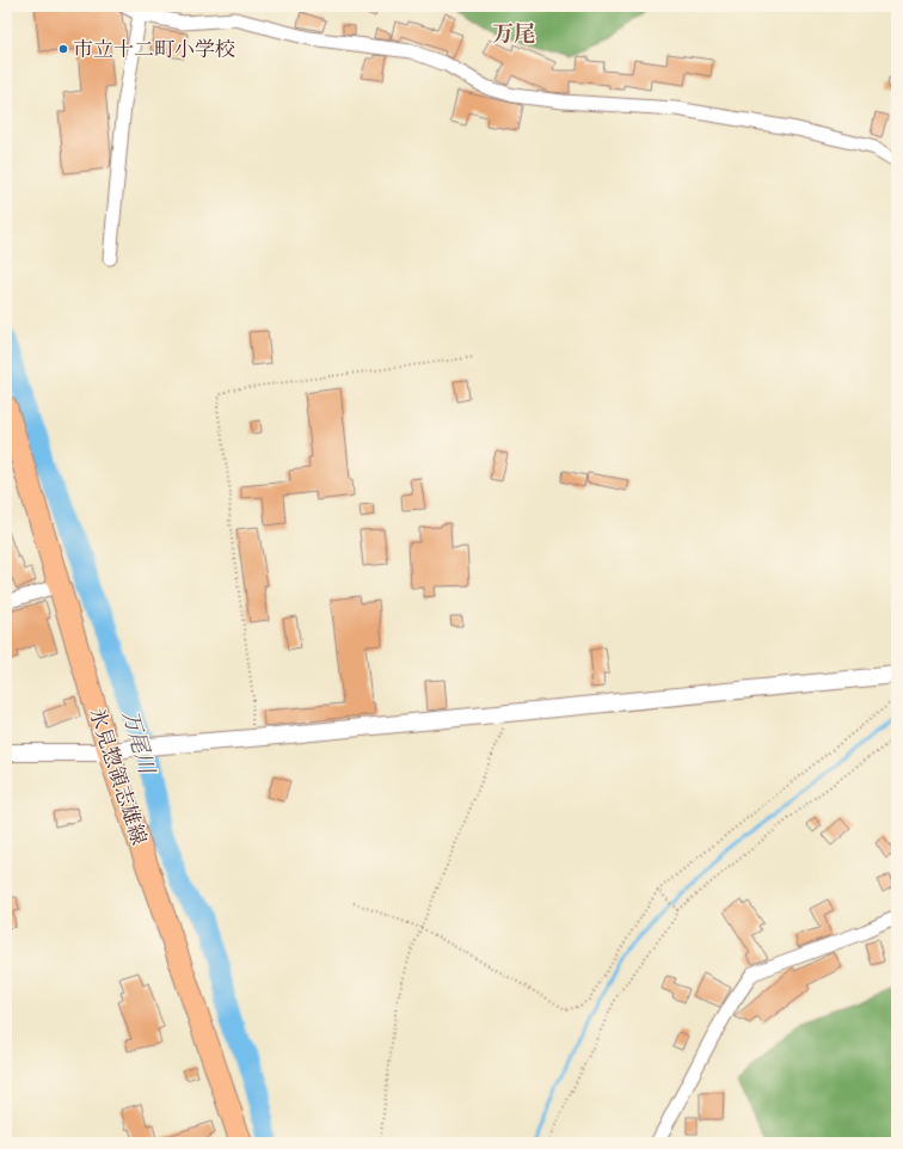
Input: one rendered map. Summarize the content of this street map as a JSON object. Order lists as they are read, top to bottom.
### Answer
{
  "streets": {
    "main road": ["氷見惣領志雄線"]
  },
  "districts": ["万尾"],
  "water": ["万尾川"],
  "places": ["市立十二町小学校"]
}
